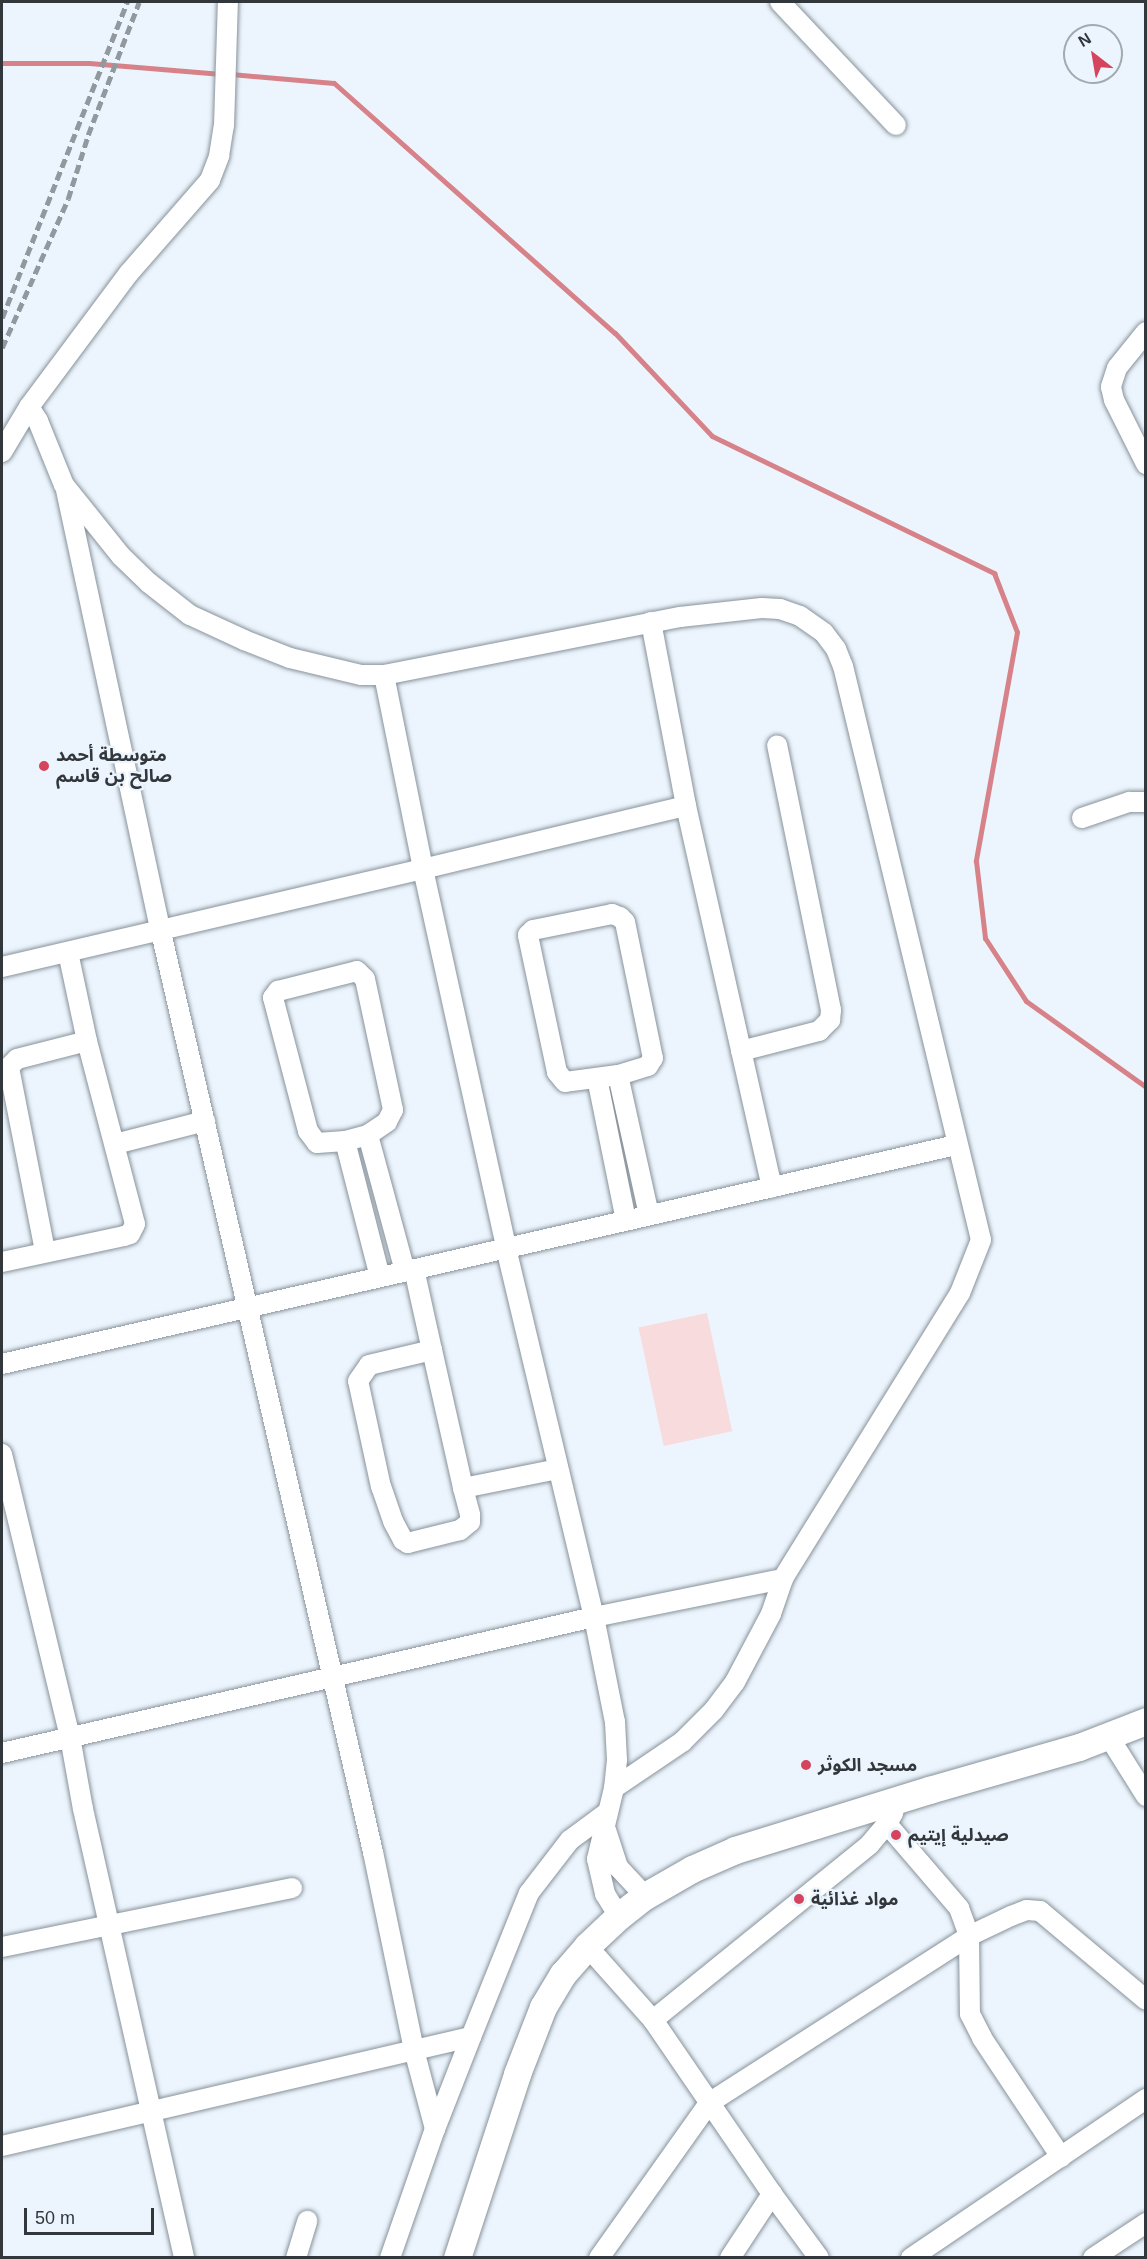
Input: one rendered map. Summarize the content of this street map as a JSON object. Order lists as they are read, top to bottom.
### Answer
{
  "places": [
    "متوسطة أحمد صالح بن قاسم",
    "مسجد الكوثر",
    "صيدلية إيتيم",
    "مواد غذائية"
  ],
  "scale_bar": "50 m",
  "north": "top left"
}
